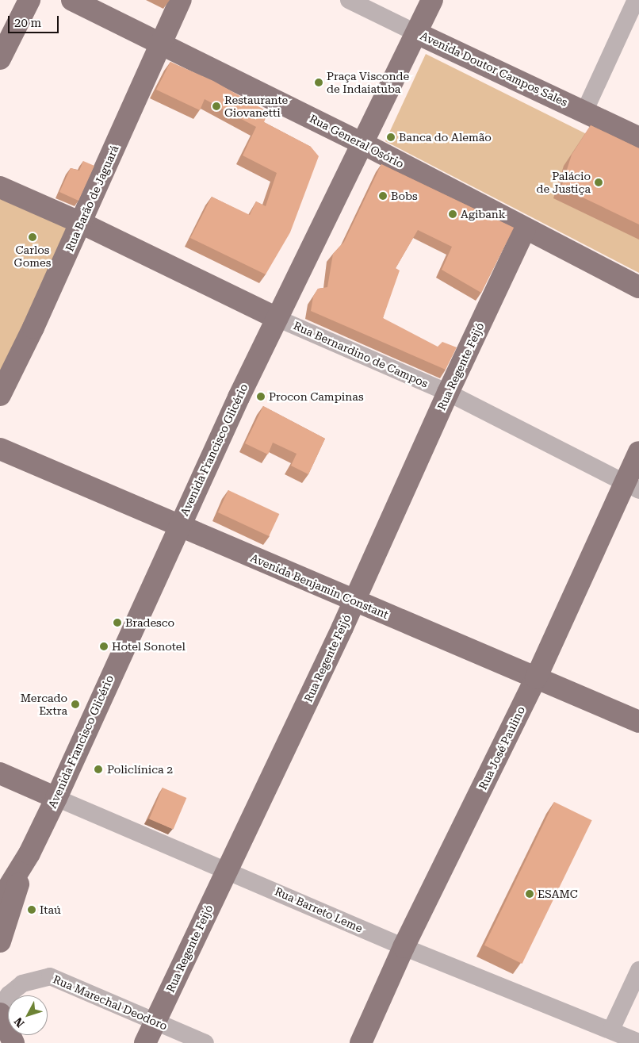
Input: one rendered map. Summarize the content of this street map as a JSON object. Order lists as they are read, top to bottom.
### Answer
{
  "streets": {
    "main road": [
      "Avenida Doutor Campos Sales",
      "Rua General Osório",
      "Rua Barão de Jaguará",
      "Rua Bernardino de Campos",
      "Rua Regente Feijó",
      "Avenida Francisco Glicério",
      "Avenida Benjamin Constant",
      "Rua José Paulino",
      "Rua Barreto Leme"
    ],
    "street": ["Rua Marechal Deodoro"]
  },
  "crossings": [
    ["Avenida Doutor Campos Sales", "Avenida Francisco Glicério"],
    ["Rua General Osório", "Rua Barão de Jaguará"],
    ["Rua General Osório", "Rua Regente Feijó"],
    ["Rua General Osório", "Avenida Francisco Glicério"],
    ["Rua Barão de Jaguará", "Rua Bernardino de Campos"],
    ["Rua Bernardino de Campos", "Rua Regente Feijó"],
    ["Rua Bernardino de Campos", "Avenida Francisco Glicério"],
    ["Rua Bernardino de Campos", "Rua José Paulino"],
    ["Rua Regente Feijó", "Avenida Benjamin Constant"],
    ["Rua Regente Feijó", "Rua Barreto Leme"],
    ["Rua Regente Feijó", "Rua Marechal Deodoro"],
    ["Avenida Francisco Glicério", "Avenida Benjamin Constant"],
    ["Avenida Francisco Glicério", "Rua Barreto Leme"],
    ["Avenida Benjamin Constant", "Rua José Paulino"],
    ["Rua José Paulino", "Rua Barreto Leme"]
  ],
  "places": [
    "Praça Visconde de Indaiatuba",
    "Restaurante Giovanetti",
    "Banca do Alemão",
    "Palácio de Justiça",
    "Bobs",
    "Agibank",
    "Carlos Gomes",
    "Procon Campinas",
    "Bradesco",
    "Hotel Sonotel",
    "Mercado Extra",
    "Policlínica 2",
    "ESAMC",
    "Itaú"
  ],
  "scale_bar": "20 m",
  "north": "bottom left"
}
